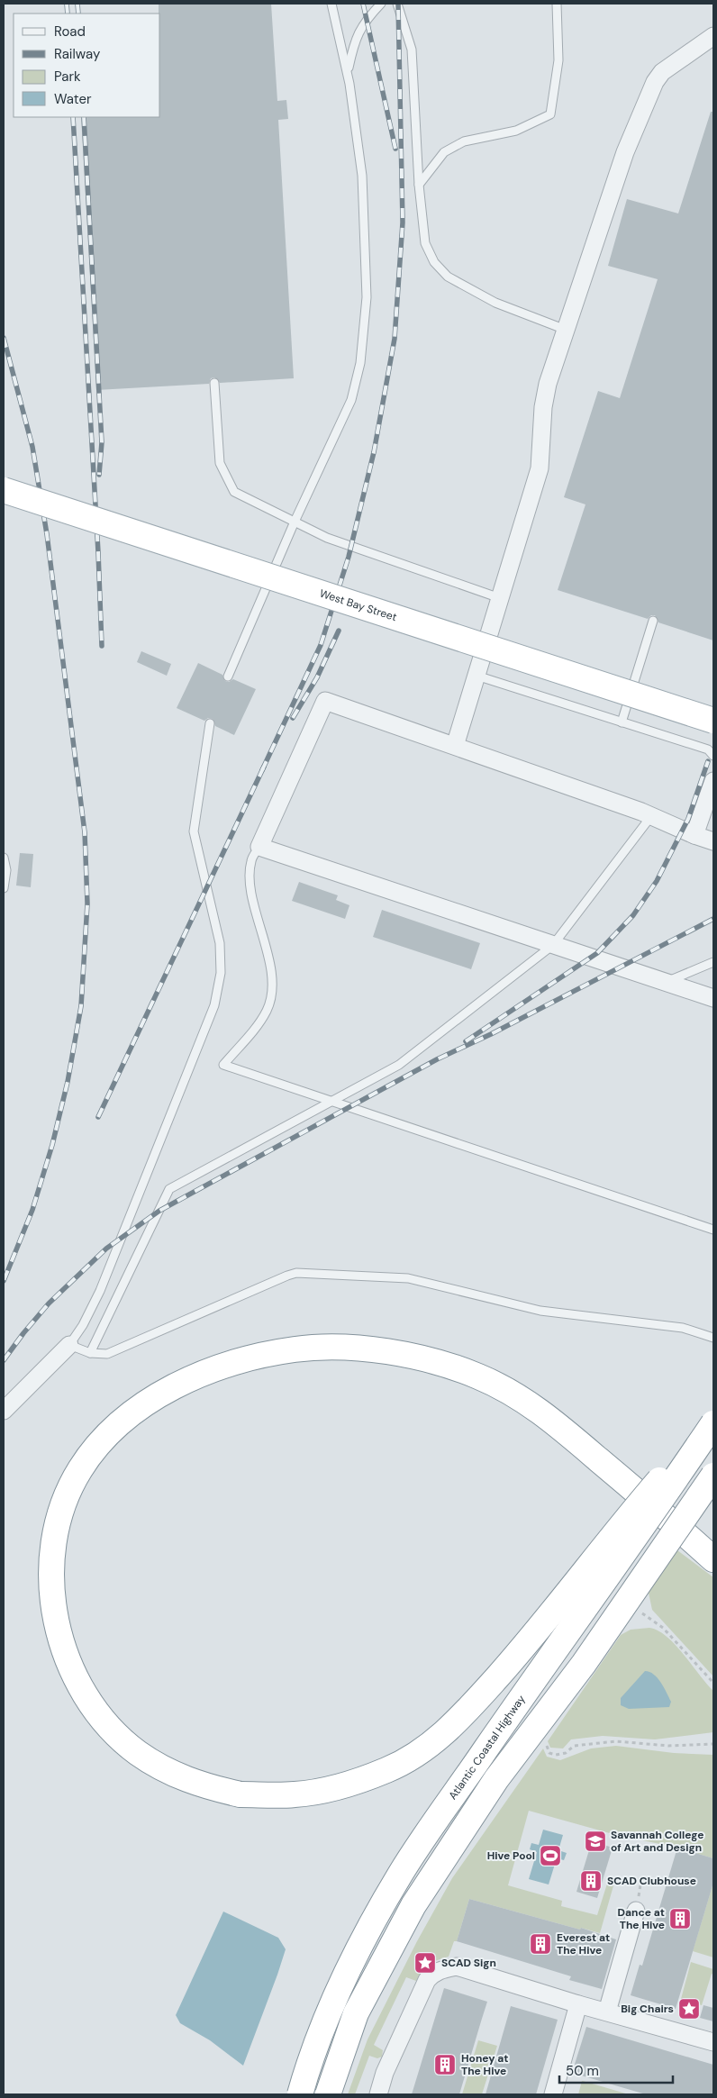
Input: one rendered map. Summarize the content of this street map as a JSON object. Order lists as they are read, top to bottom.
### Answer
{
  "streets": {
    "main road": ["West Bay Street", "Atlantic Coastal Highway"]
  },
  "places": {
    "school or university": ["Savannah College of Art and Design"],
    "sports": ["Hive Pool"],
    "building": [
      "SCAD Clubhouse",
      "Dance at The Hive",
      "Everest at The Hive",
      "Honey at The Hive"
    ],
    "place": ["SCAD Sign", "Big Chairs"]
  },
  "legend": [
    "Road",
    "Railway",
    "Park",
    "Water"
  ],
  "scale_bar": "50 m"
}
